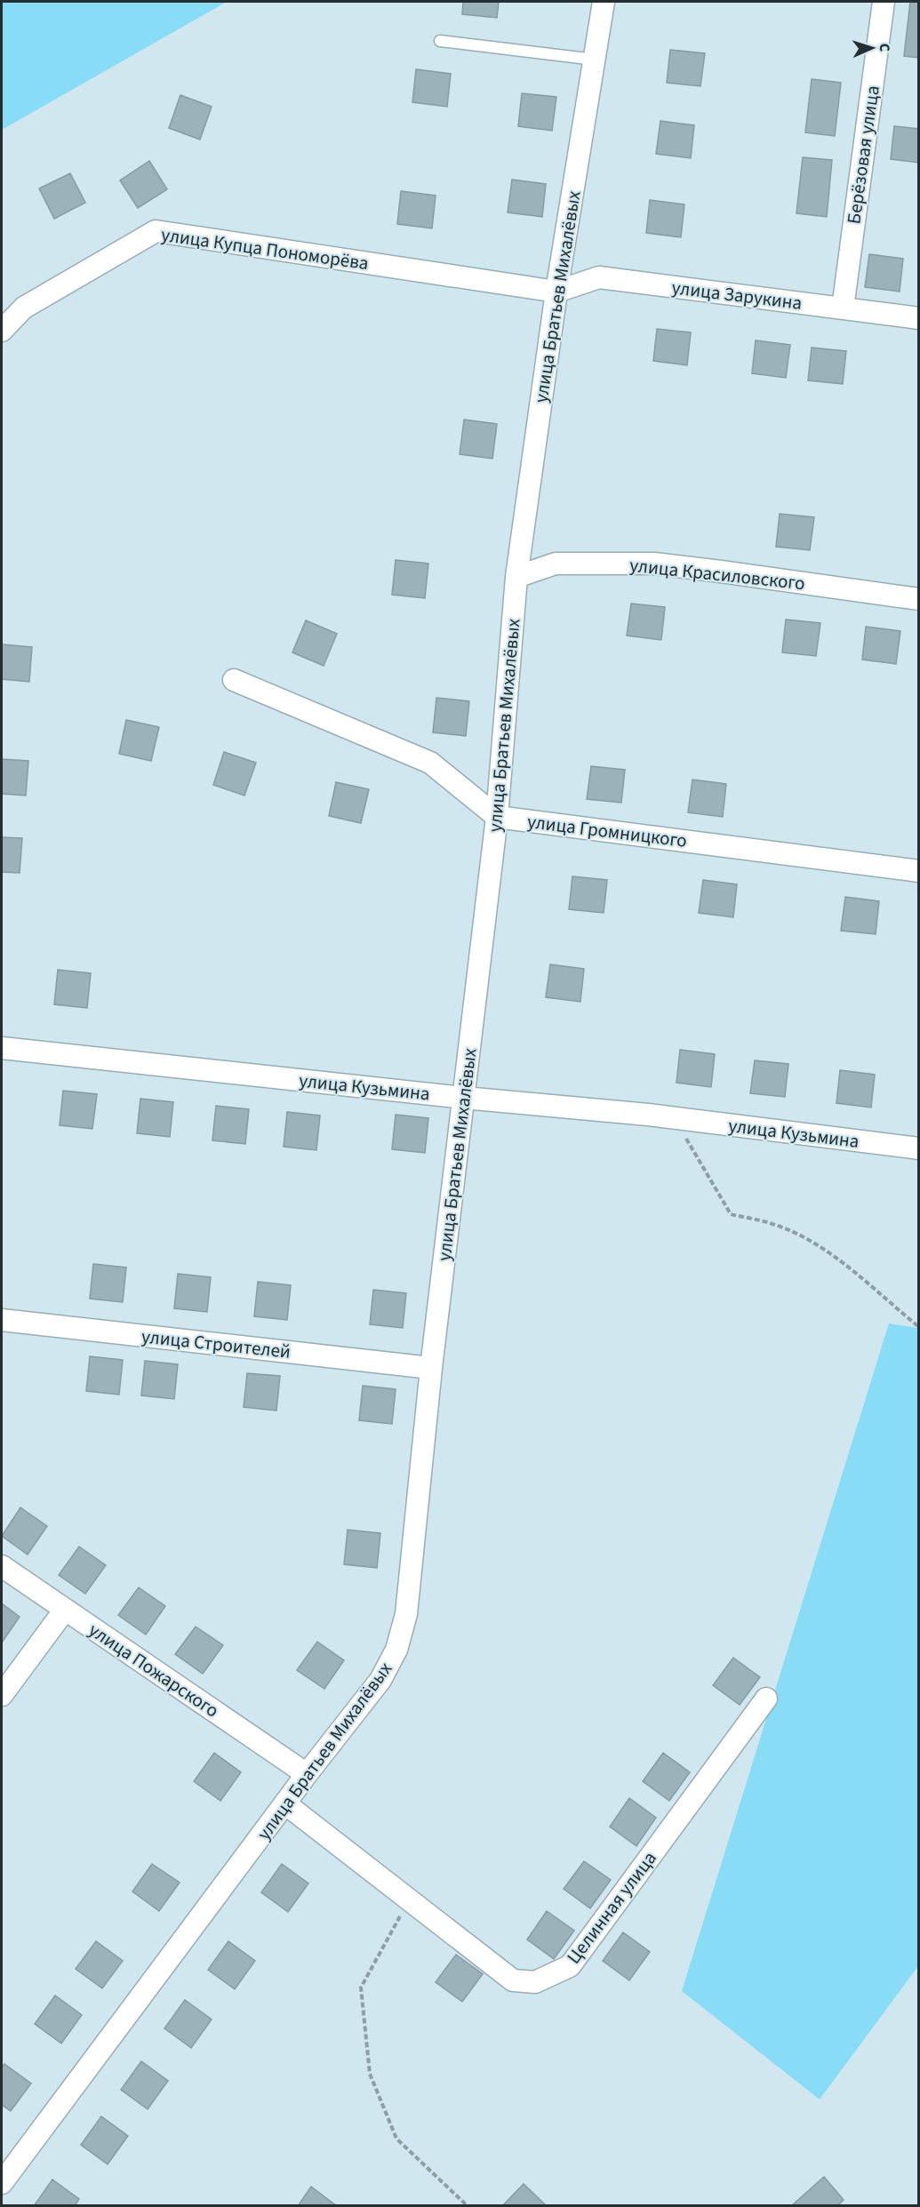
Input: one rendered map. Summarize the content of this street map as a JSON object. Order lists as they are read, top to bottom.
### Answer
{
  "streets": {
    "street": [
      "Берёзовая улица",
      "улица Купца Пономорёва",
      "улица Зарукина",
      "улица Братьев Михалёвых",
      "улица Красиловского",
      "улица Громницкого",
      "улица Кузьмина",
      "улица Строителей",
      "улица Пожарского",
      "Целинная улица"
    ]
  },
  "crossings": [
    ["Берёзовая улица", "улица Зарукина"],
    ["улица Купца Пономорёва", "улица Зарукина"],
    ["улица Купца Пономорёва", "улица Братьев Михалёвых"],
    ["улица Зарукина", "улица Братьев Михалёвых"],
    ["улица Братьев Михалёвых", "улица Красиловского"],
    ["улица Братьев Михалёвых", "улица Громницкого"],
    ["улица Братьев Михалёвых", "улица Кузьмина"],
    ["улица Братьев Михалёвых", "улица Строителей"],
    ["улица Братьев Михалёвых", "улица Пожарского"],
    ["улица Братьев Михалёвых", "Целинная улица"]
  ],
  "north": "right"
}
